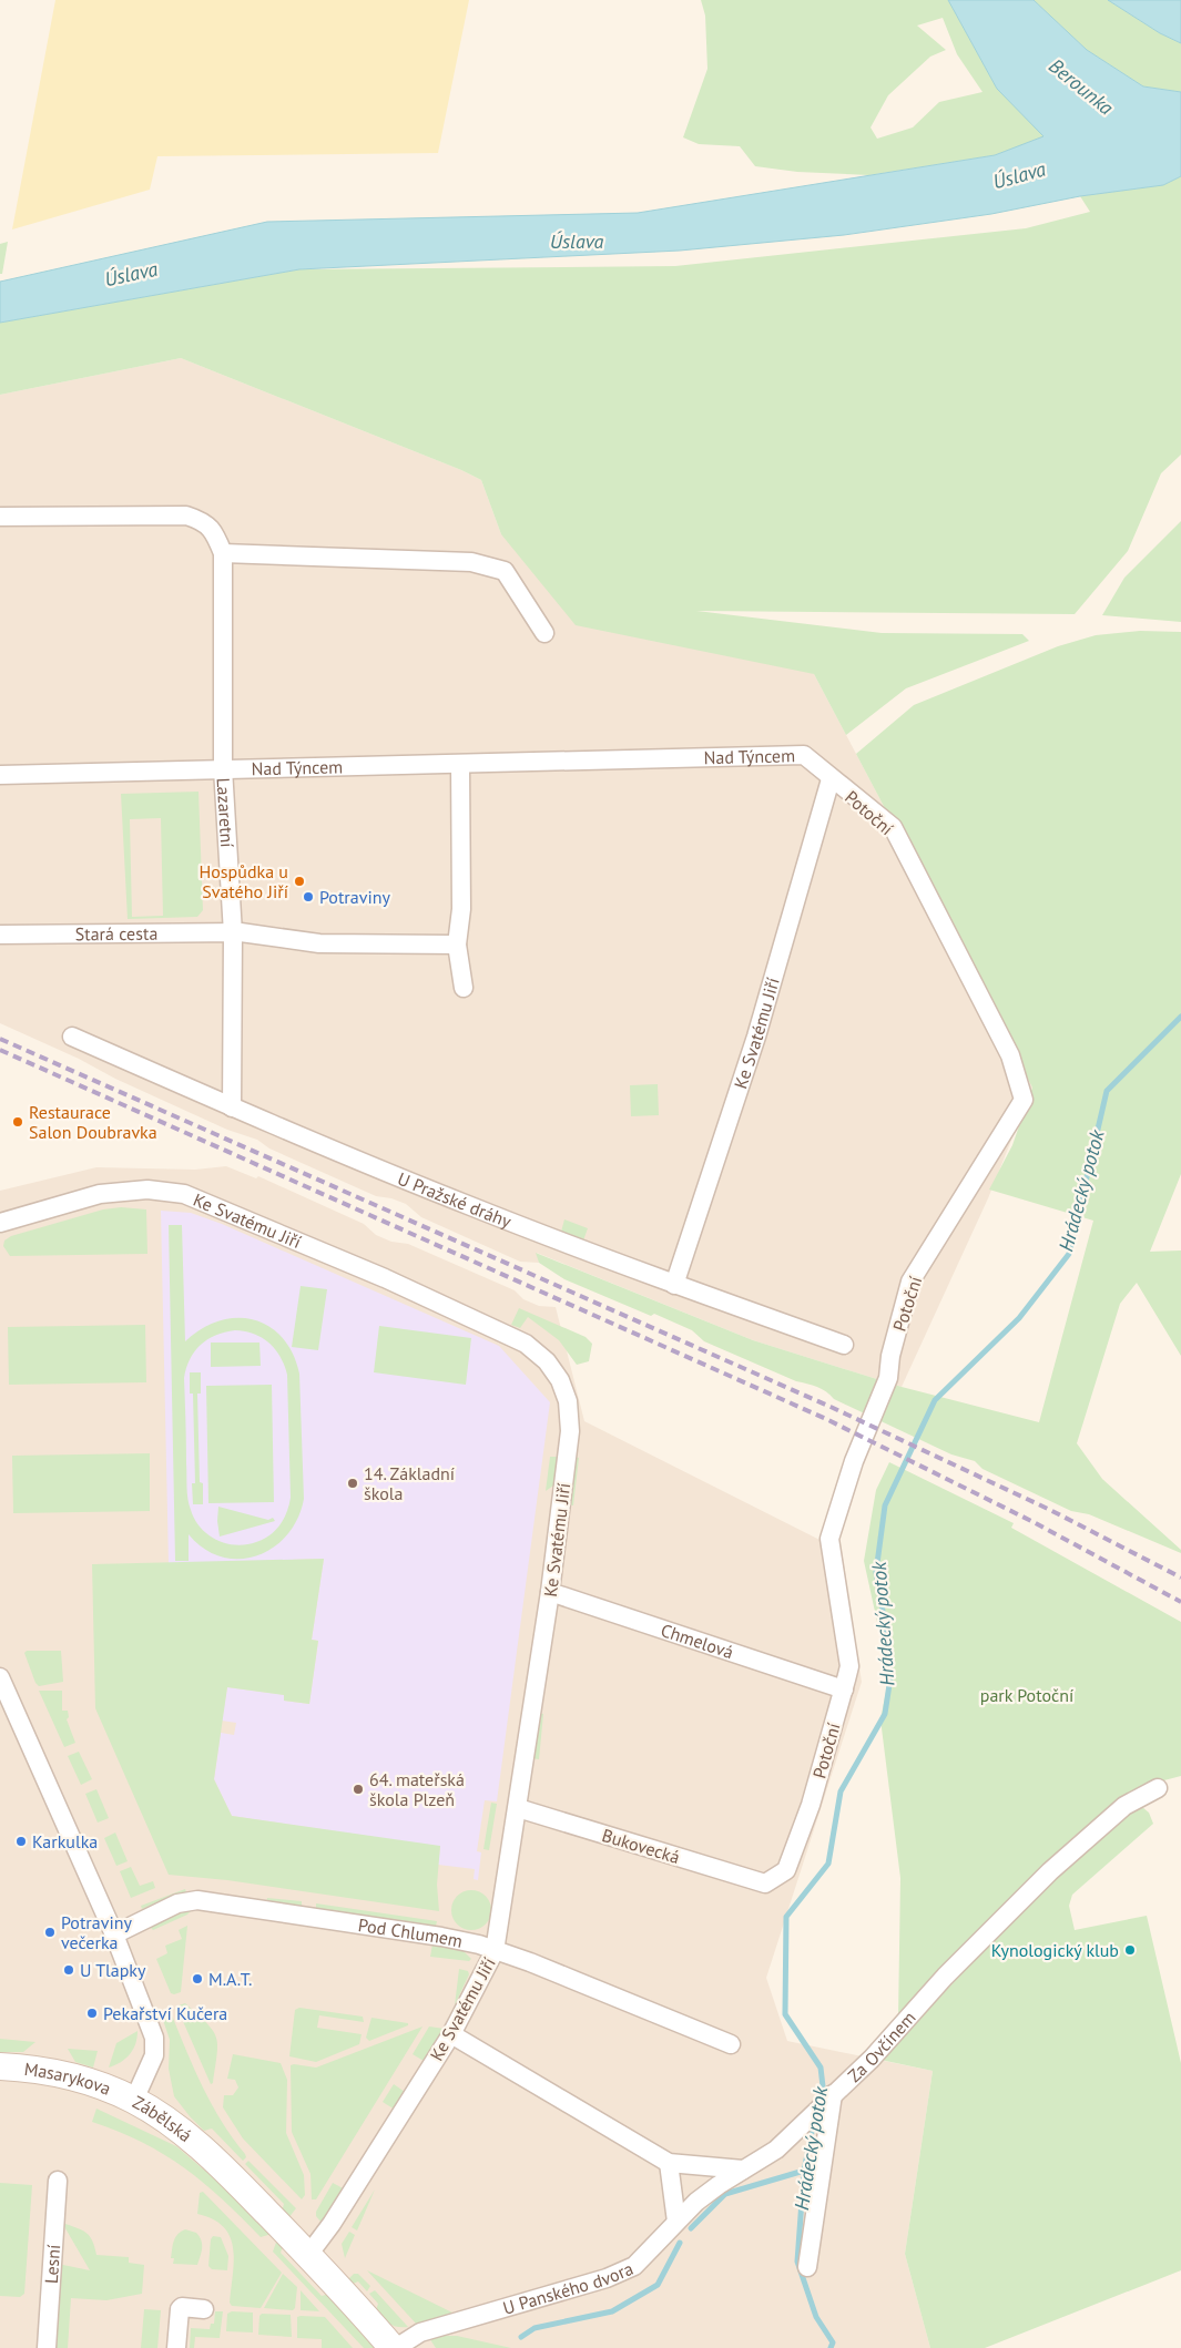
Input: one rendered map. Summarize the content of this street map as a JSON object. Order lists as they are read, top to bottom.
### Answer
{
  "streets": {
    "main road": ["Masarykova", "Zábělská"],
    "street": [
      "Nad Týncem",
      "Potoční",
      "Lazaretní",
      "Stará cesta",
      "Ke Svatému Jiří",
      "U Pražské dráhy",
      "Chmelová",
      "Bukovecká",
      "Pod Chlumem",
      "Za Ovčínem",
      "Lesní",
      "U Panského dvora"
    ]
  },
  "crossings": [
    ["Nad Týncem", "Potoční"],
    ["Nad Týncem", "Lazaretní"],
    ["Nad Týncem", "Ke Svatému Jiří"],
    ["Potoční", "Ke Svatému Jiří"],
    ["Potoční", "Chmelová"],
    ["Potoční", "Bukovecká"],
    ["Lazaretní", "Stará cesta"],
    ["Lazaretní", "U Pražské dráhy"],
    ["Ke Svatému Jiří", "U Pražské dráhy"],
    ["Ke Svatému Jiří", "Chmelová"],
    ["Ke Svatému Jiří", "Bukovecká"],
    ["Ke Svatému Jiří", "Pod Chlumem"],
    ["Ke Svatému Jiří", "Zábělská"],
    ["Pod Chlumem", "Zábělská"],
    ["Za Ovčínem", "U Panského dvora"],
    ["Masarykova", "Zábělská"],
    ["Zábělská", "U Panského dvora"]
  ],
  "water": ["Berounka", "Úslava", "Hrádecký potok"],
  "parks": ["park Potoční"],
  "places": [
    "Hospůdka u Svatého Jiří",
    "Potraviny",
    "Restaurace Salon Doubravka",
    "14. Základní škola",
    "64. mateřská škola Plzeň",
    "Karkulka",
    "Potraviny večerka",
    "Kynologický klub",
    "U Tlapky",
    "M.A.T.",
    "Pekařství Kučera"
  ]
}
